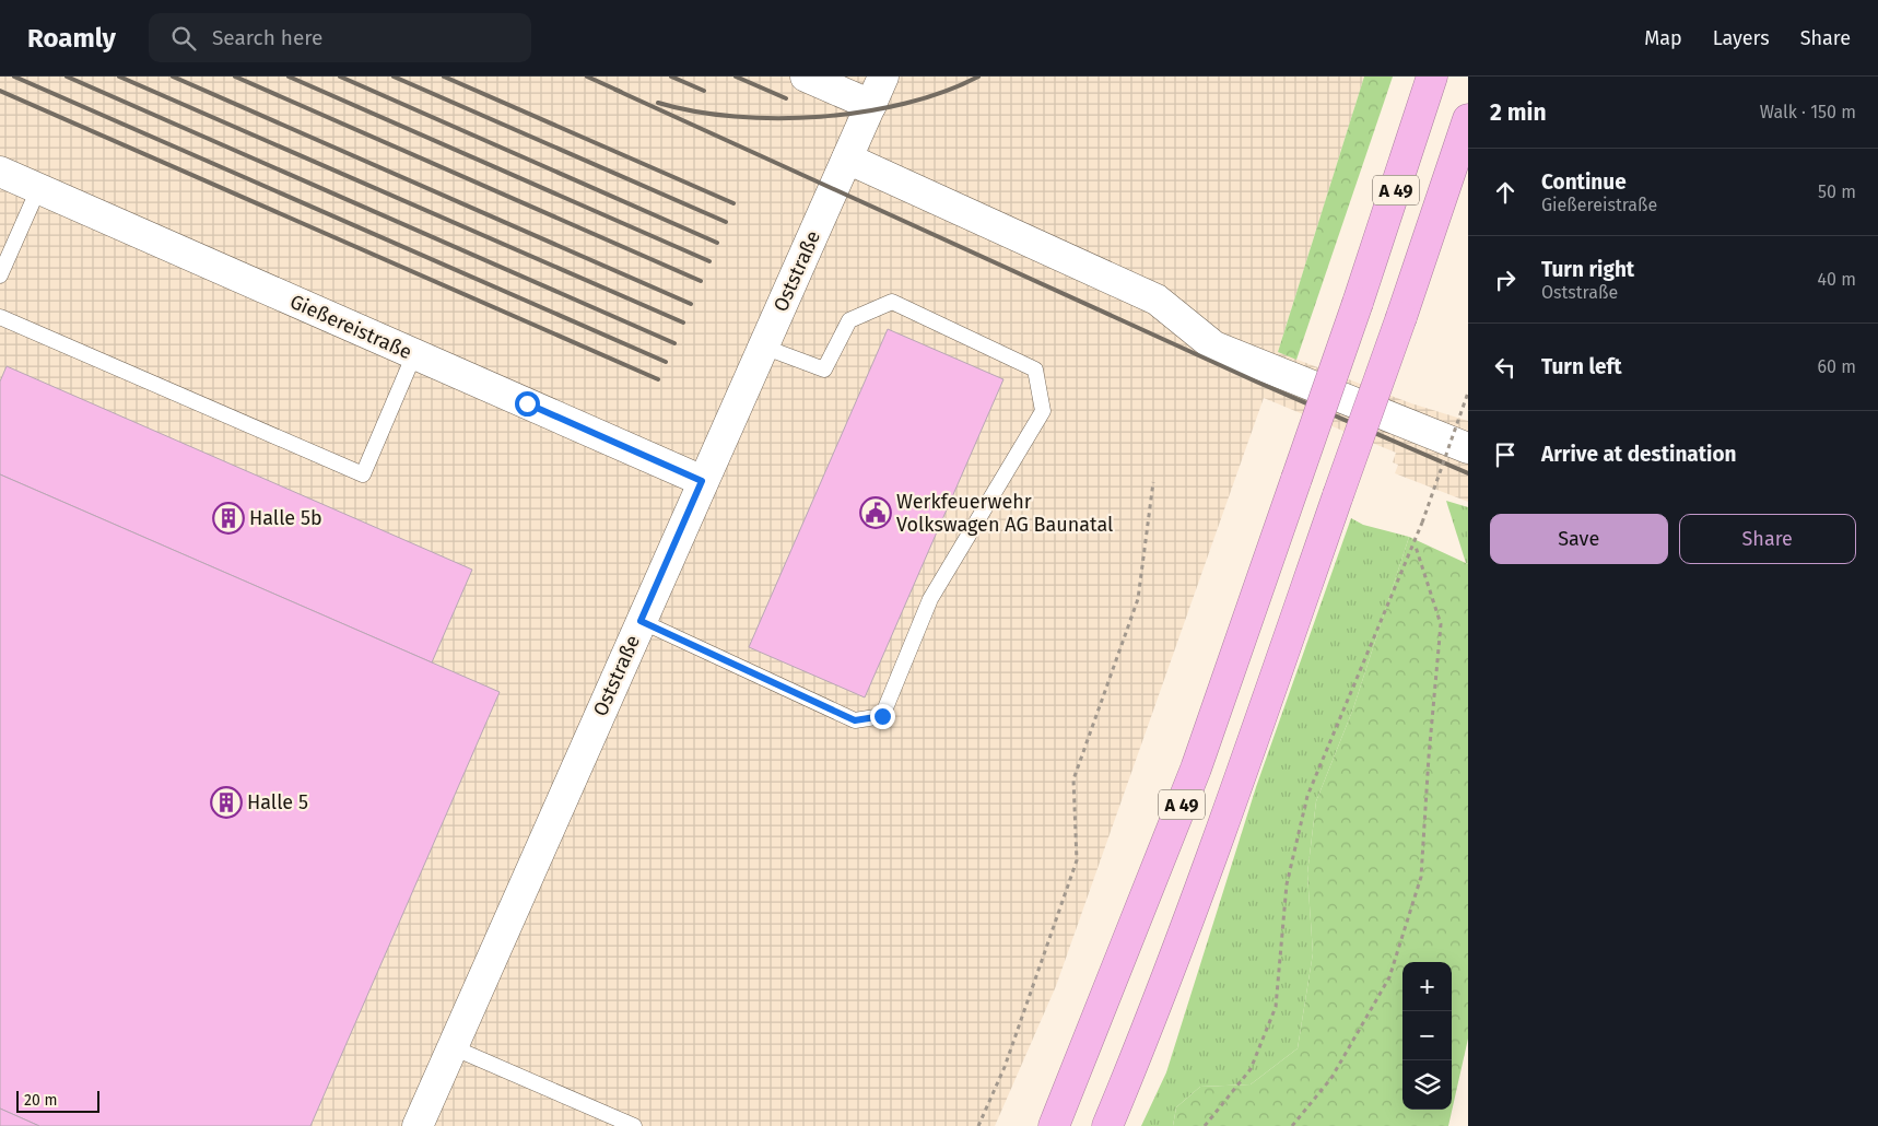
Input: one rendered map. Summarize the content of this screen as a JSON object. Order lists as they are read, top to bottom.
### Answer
{
  "streets": {
    "highway": ["A 49"],
    "street": ["Oststraße", "Gießereistraße"]
  },
  "crossings": [
    ["Oststraße", "Gießereistraße"]
  ],
  "places": {
    "public building": ["Werkfeuerwehr Volkswagen AG Baunatal"],
    "building": ["Halle 5b", "Halle 5"]
  },
  "scale_bar": "20 m",
  "page": {
    "header": "Roamly",
    "search": "Search here",
    "nav": ["Map", "Layers", "Share"],
    "heading": ["2 min", "Walk · 150 m"],
    "list": [
      ["Continue", "Gießereistraße", "50 m"],
      ["Turn right", "Oststraße", "40 m"],
      ["Turn left", "60 m"],
      "Arrive at destination"
    ],
    "buttons": ["Save", "Share"],
    "map_buttons": ["+", "−"],
    "scale": "20 m"
  }
}
